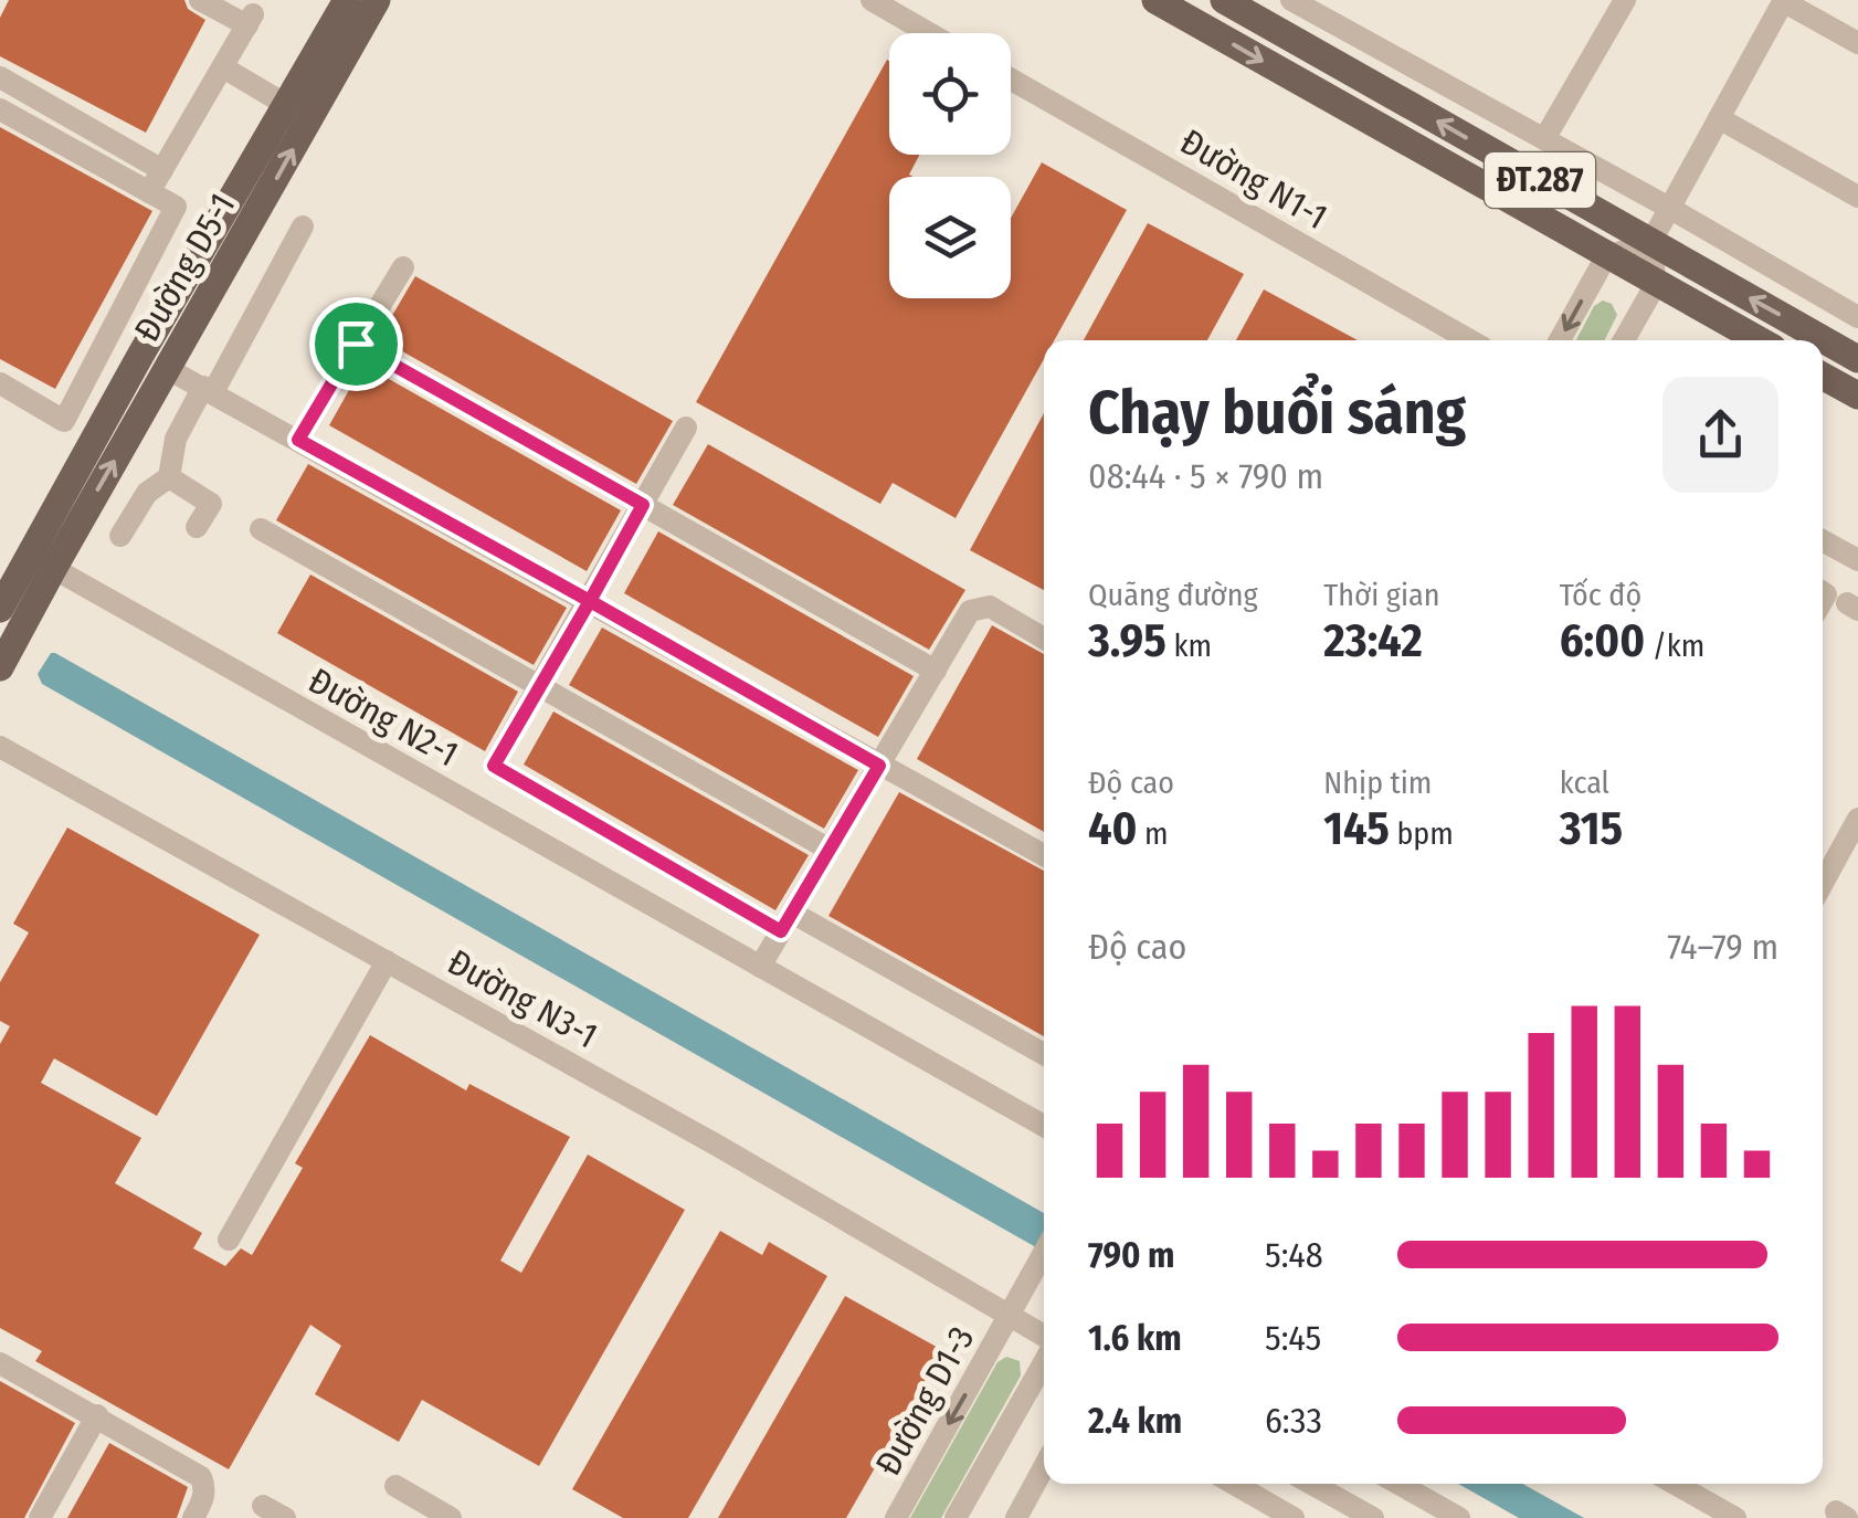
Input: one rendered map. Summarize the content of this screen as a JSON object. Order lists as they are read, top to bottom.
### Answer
{
  "streets": {
    "main road": ["ĐT.287", "Đường D5-1"],
    "street": [
      "Đường N1-1",
      "Đường N2-1",
      "Đường N3-1",
      "Đường D1-3"
    ]
  },
  "crossings": [
    ["Đường D5-1", "Đường N2-1"],
    ["Đường N3-1", "Đường D1-3"]
  ],
  "page": {
    "heading": ["Chạy buổi sáng", "08:44 · 5 × 790 m"],
    "stats": [
      ["Quãng đường", "3.95 km"],
      ["Thời gian", "23:42"],
      ["Tốc độ", "6:00 /km"],
      ["Độ cao", "40 m"],
      ["Nhịp tim", "145 bpm"],
      ["kcal", "315"]
    ],
    "chart": ["Độ cao", "74–79 m"],
    "list": [
      {
        "name": "790 m",
        "note": "5:48"
      },
      {
        "name": "1.6 km",
        "note": "5:45"
      },
      {
        "name": "2.4 km",
        "note": "6:33"
      }
    ]
  }
}
